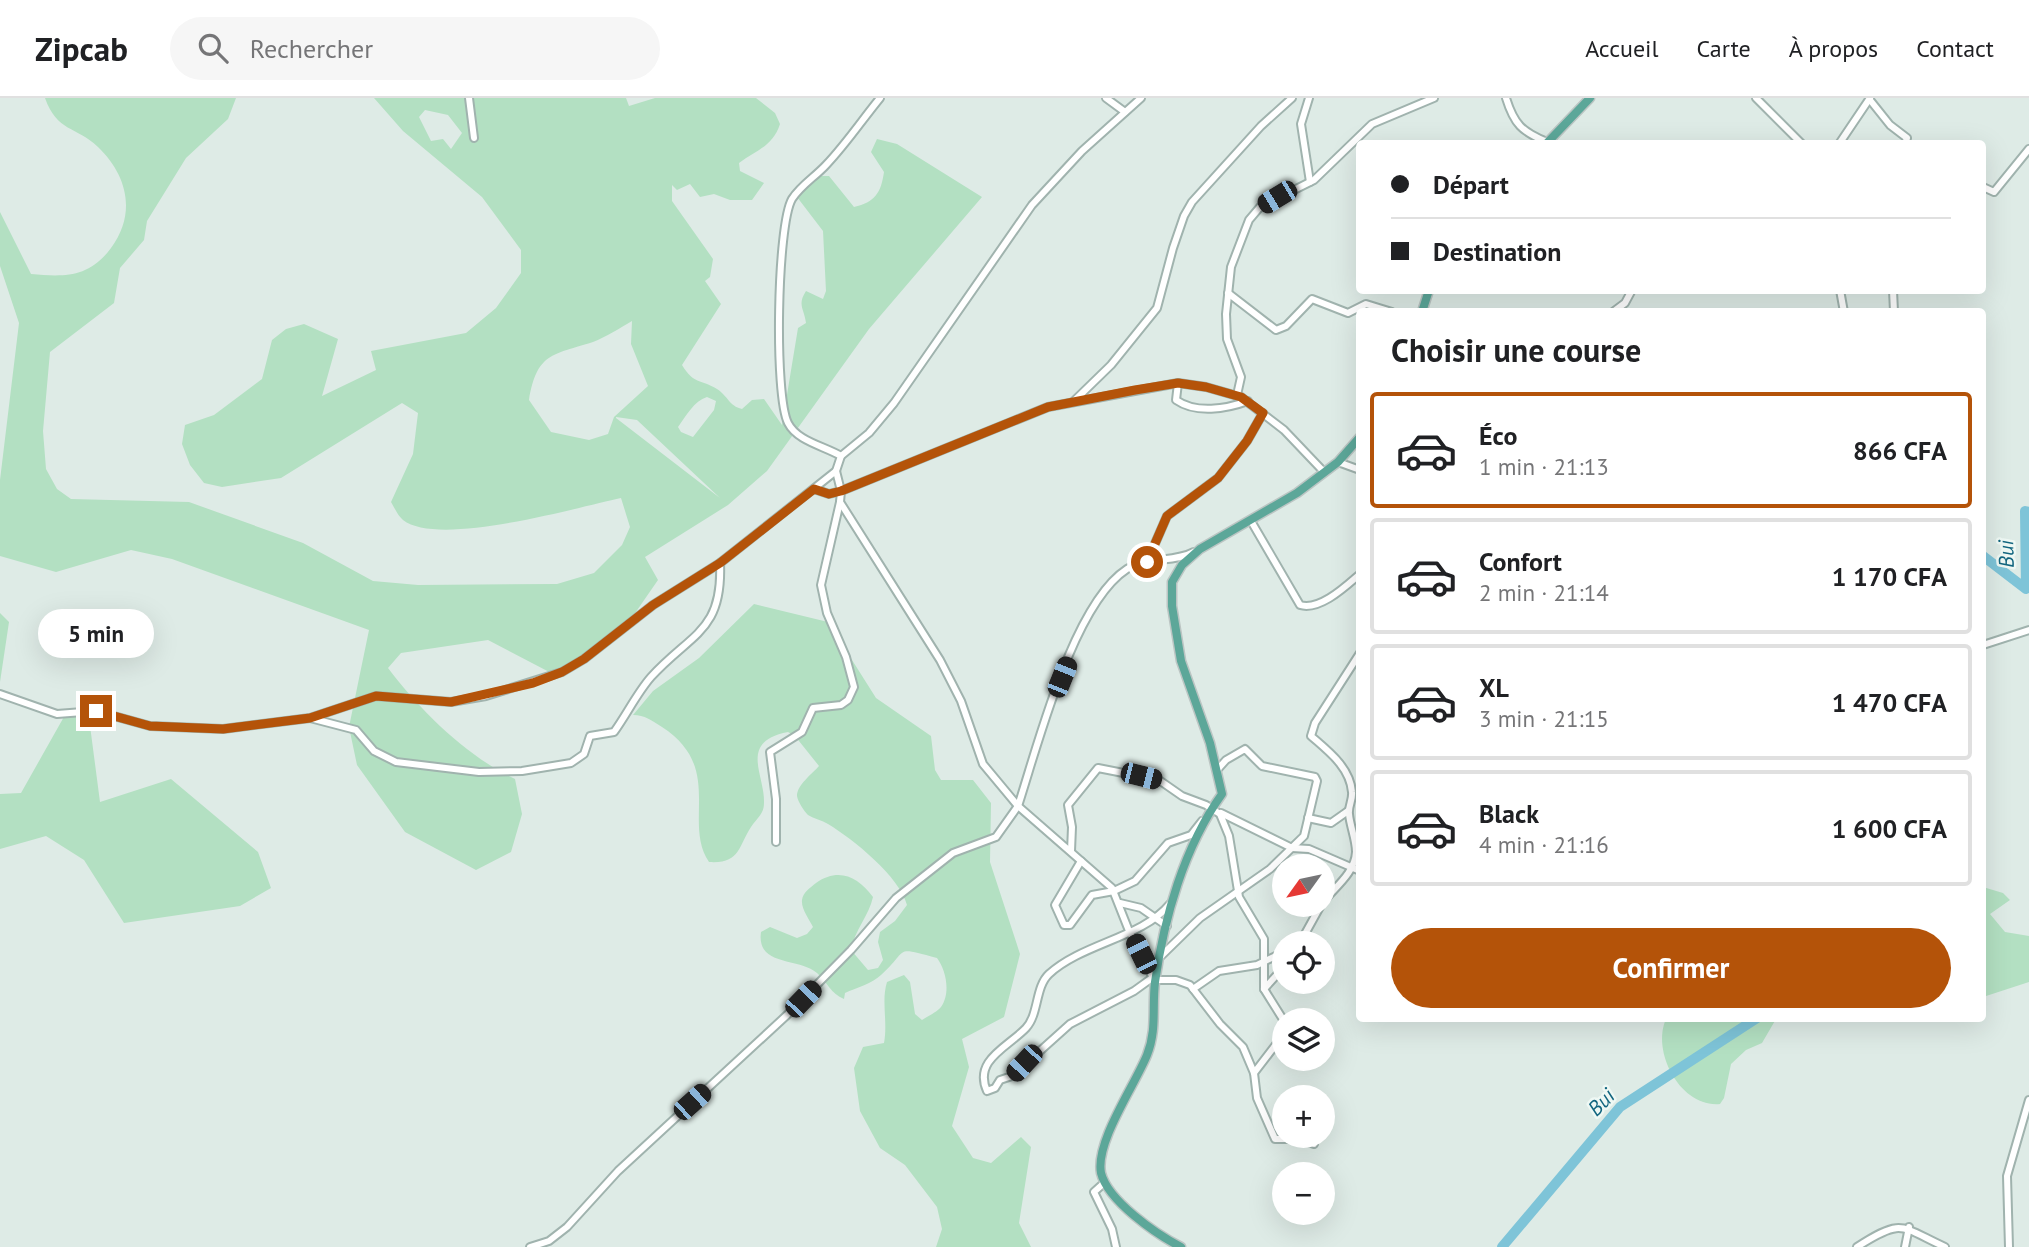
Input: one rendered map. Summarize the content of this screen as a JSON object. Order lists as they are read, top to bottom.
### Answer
{
  "water": ["Bui"],
  "north": "bottom left",
  "page": {
    "header": "Zipcab",
    "search": "Rechercher",
    "nav": [
      "Accueil",
      "Carte",
      "À propos",
      "Contact"
    ],
    "banner": ["Départ", "Destination"],
    "heading": "Choisir une course",
    "list": [
      {
        "name": "Éco",
        "note": "1 min · 21:13",
        "value": "866 CFA"
      },
      {
        "name": "Confort",
        "note": "2 min · 21:14",
        "value": "1 170 CFA"
      },
      {
        "name": "XL",
        "note": "3 min · 21:15",
        "value": "1 470 CFA"
      },
      {
        "name": "Black",
        "note": "4 min · 21:16",
        "value": "1 600 CFA"
      }
    ],
    "bubble": "5 min",
    "map_buttons": ["+", "−"],
    "buttons": "Confirmer"
  }
}
